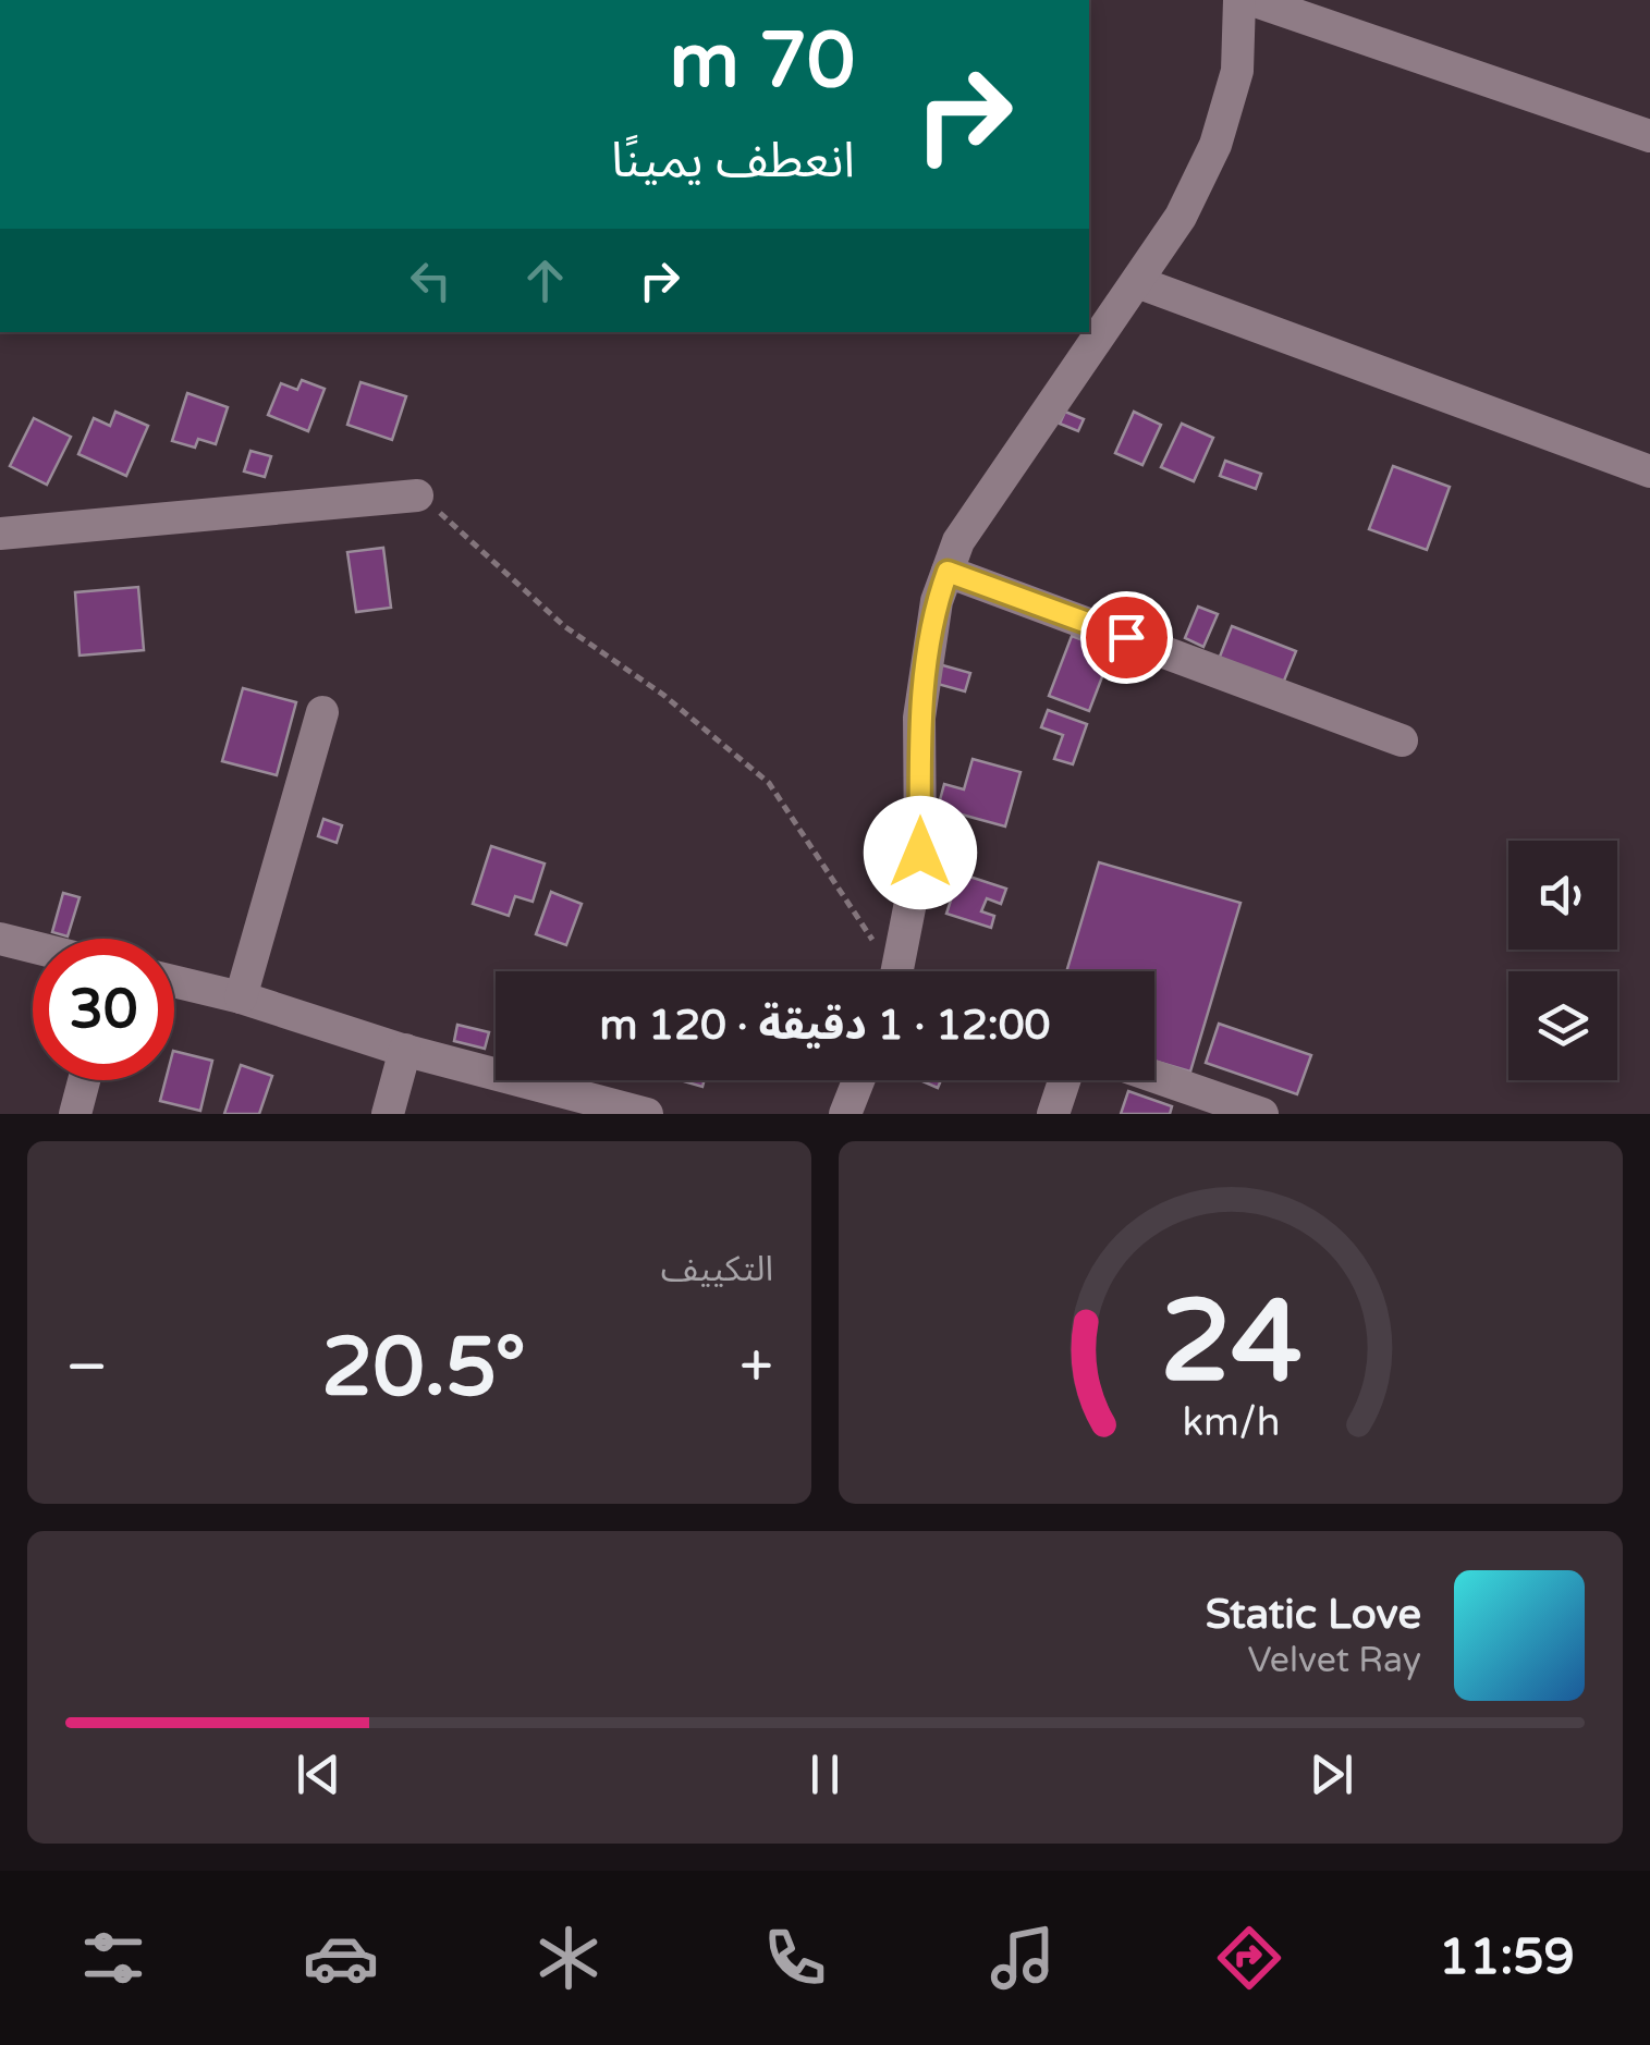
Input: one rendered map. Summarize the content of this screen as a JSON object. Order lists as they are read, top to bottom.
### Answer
{
  "page": {
    "turn": ["70 m", "انعطف يمينًا"],
    "limit": "30",
    "trip": "12:00 · 1 دقيقة · 120 m",
    "tile": "التكييف",
    "heat": ["−", "20.5°", "+"],
    "song": ["Static Love", "Velvet Ray"],
    "tabs": "11:59",
    "gauge": ["24", "km/h"]
  }
}
